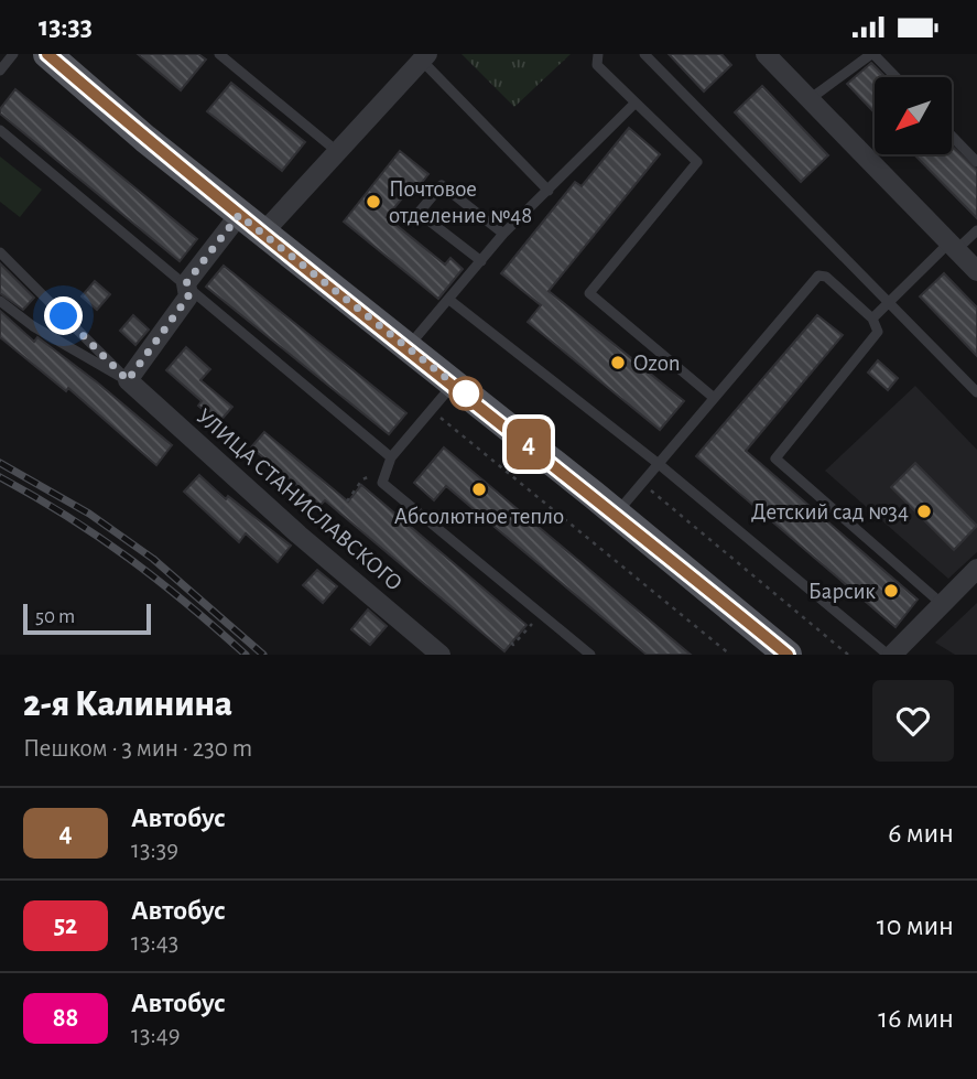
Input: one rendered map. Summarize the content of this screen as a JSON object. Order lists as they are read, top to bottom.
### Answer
{
  "streets": {
    "street": ["УЛИЦА СТАНИСЛАВСКОГО"]
  },
  "places": [
    "Почтовое отделение №48",
    "Ozon",
    "Абсолютное тепло",
    "Детский сад №34",
    "Барсик"
  ],
  "lines": ["bus line 4"],
  "scale_bar": "50 m",
  "north": "bottom left",
  "page": {
    "status": "13:33",
    "on_map": "4",
    "scale": "50 m",
    "heading": ["2-я Калинина", "Пешком · 3 мин · 230 m"],
    "list": [
      {
        "mark": "4",
        "name": "Автобус",
        "note": "13:39",
        "value": "6 мин"
      },
      {
        "mark": "52",
        "name": "Автобус",
        "note": "13:43",
        "value": "10 мин"
      },
      {
        "mark": "88",
        "name": "Автобус",
        "note": "13:49",
        "value": "16 мин"
      }
    ]
  }
}
